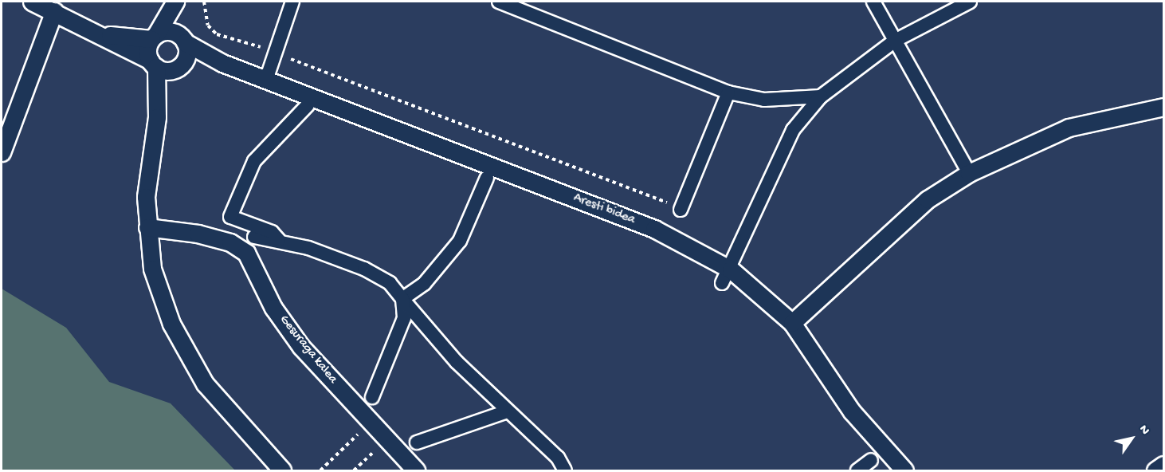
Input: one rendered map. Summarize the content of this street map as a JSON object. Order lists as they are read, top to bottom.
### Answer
{
  "streets": {
    "street": ["Aresti bidea", "Gesuraga kalea"]
  },
  "north": "top right"
}
